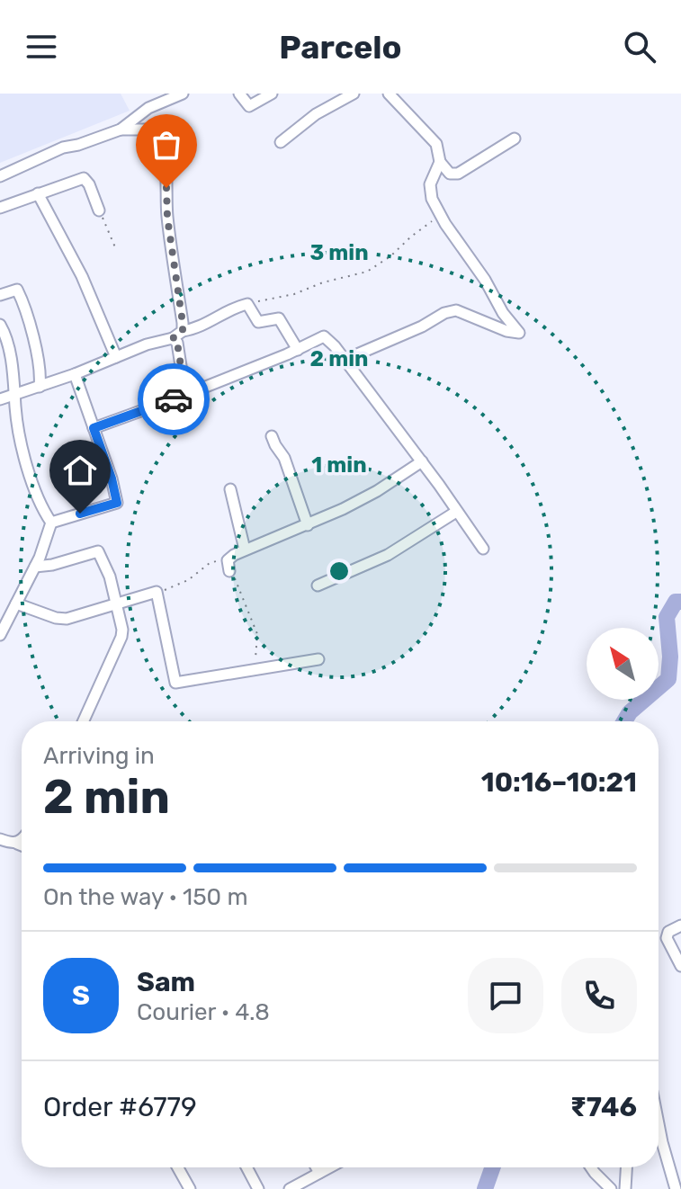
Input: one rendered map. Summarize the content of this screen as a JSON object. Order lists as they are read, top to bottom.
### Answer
{
  "north": "top left",
  "page": {
    "header": "Parcelo",
    "heading": ["2 min", "Arriving in", "10:16–10:21"],
    "panel": [
      "Sam",
      "Courier · 4.8",
      "Order #6779",
      "₹746"
    ],
    "bar": "On the way · 150 m",
    "round": "S"
  },
  "rings": ["3 min", "2 min", "1 min"]
}
